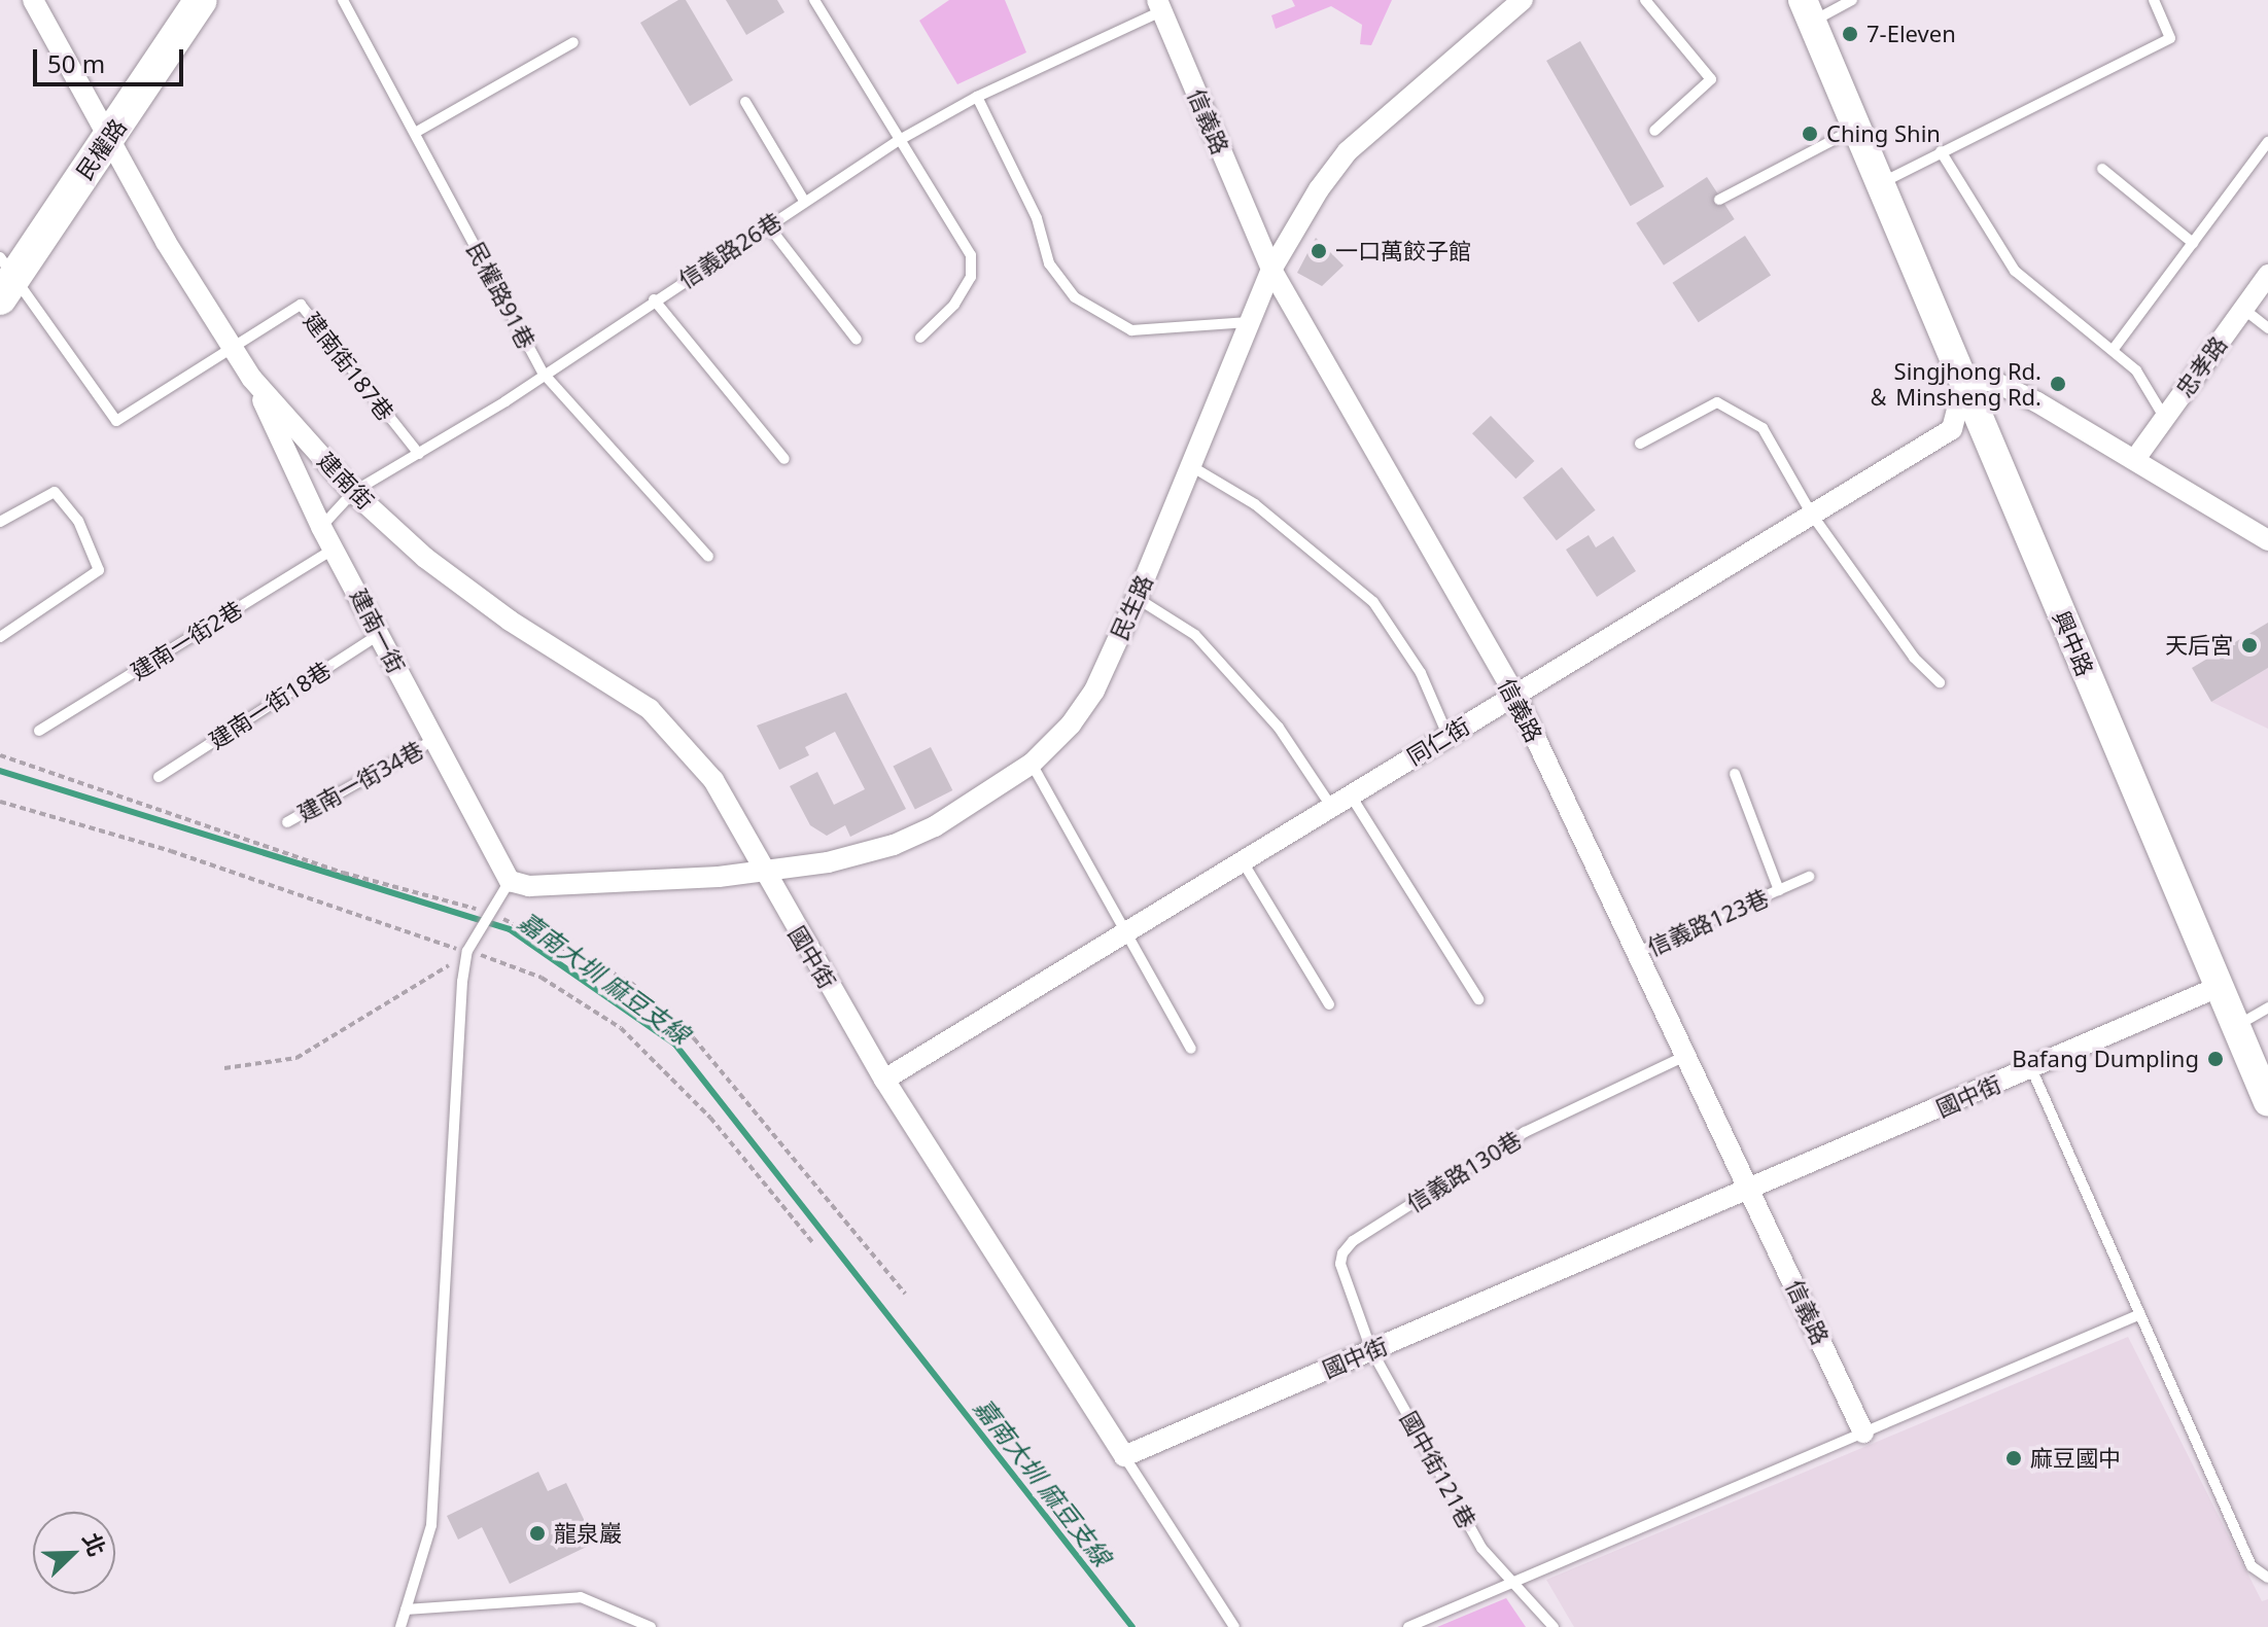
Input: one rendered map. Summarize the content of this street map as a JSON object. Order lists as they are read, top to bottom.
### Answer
{
  "streets": {
    "main road": ["民權路", "興中路"],
    "street": [
      "信義路",
      "忠孝路",
      "建南街",
      "民生路",
      "建南一街",
      "同仁街",
      "國中街"
    ],
    "lane": [
      "信義路26巷",
      "民權路91巷",
      "建南街187巷",
      "建南一街2巷",
      "建南一街18巷",
      "建南一街34巷",
      "信義路123巷",
      "信義路130巷",
      "國中街121巷"
    ]
  },
  "crossings": [
    ["信義路", "信義路26巷"],
    ["信義路", "民生路"],
    ["信義路", "同仁街"],
    ["信義路", "信義路123巷"],
    ["信義路", "國中街"],
    ["信義路", "信義路130巷"],
    ["民權路", "建南街"],
    ["信義路26巷", "民權路91巷"],
    ["信義路26巷", "建南街187巷"],
    ["信義路26巷", "建南街"],
    ["信義路26巷", "建南一街"],
    ["建南街187巷", "建南街"],
    ["建南街", "民生路"],
    ["建南街", "建南一街"],
    ["建南街", "國中街"],
    ["民生路", "建南一街"],
    ["民生路", "國中街"],
    ["建南一街", "建南一街2巷"],
    ["建南一街", "建南一街18巷"],
    ["建南一街", "建南一街34巷"],
    ["興中路", "同仁街"],
    ["興中路", "國中街"],
    ["同仁街", "國中街"],
    ["國中街", "信義路130巷"],
    ["國中街", "國中街121巷"],
    ["信義路130巷", "國中街121巷"]
  ],
  "water": ["嘉南大圳 麻豆支線"],
  "places": [
    "7-Eleven",
    "Ching Shin",
    "一口萬餃子館",
    "Singjhong Rd. ＆ Minsheng Rd.",
    "天后宮",
    "Bafang Dumpling",
    "麻豆國中",
    "龍泉巖"
  ],
  "scale_bar": "50 m",
  "north": "top right"
}
